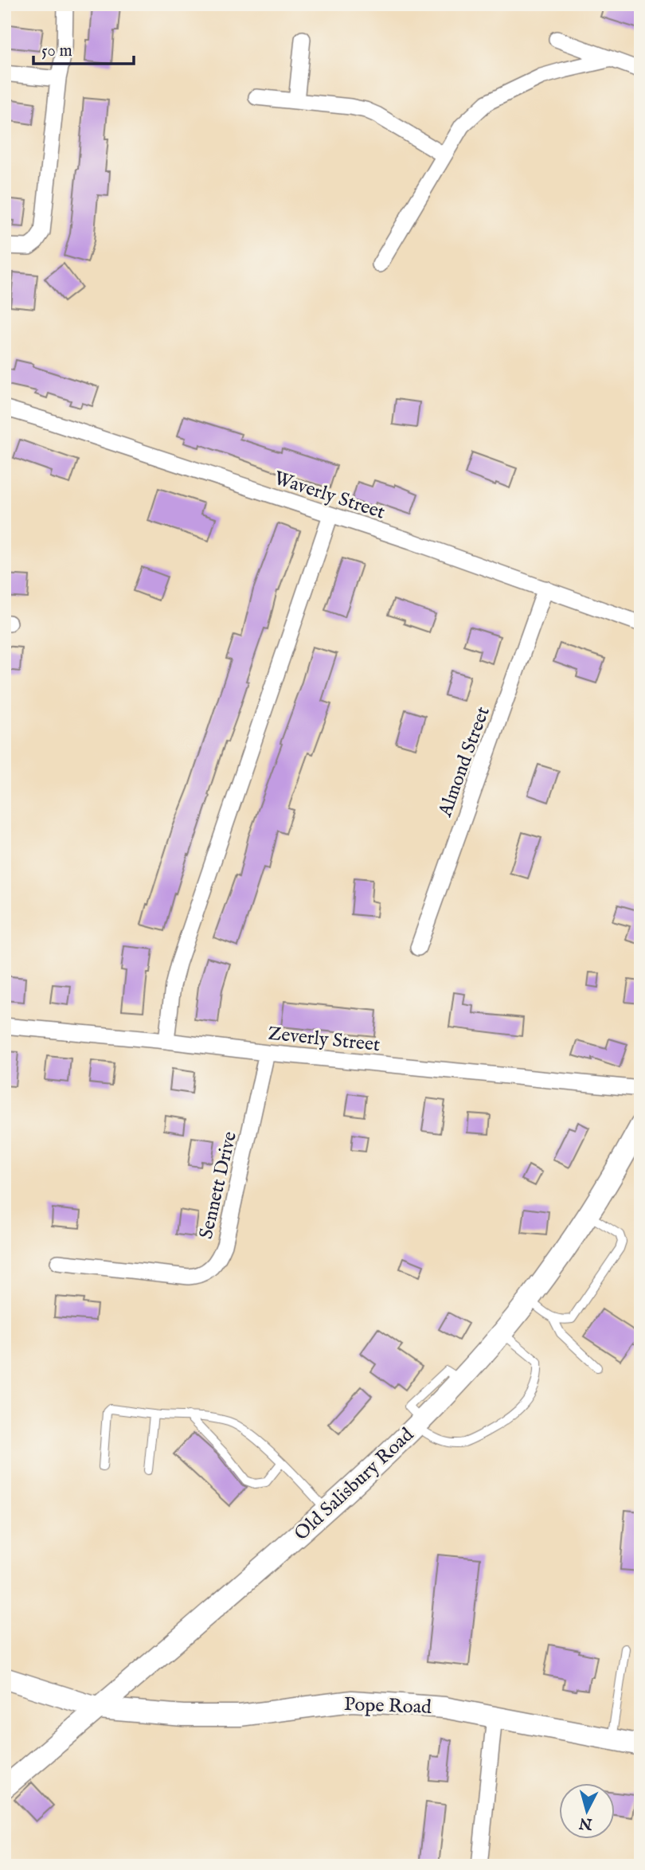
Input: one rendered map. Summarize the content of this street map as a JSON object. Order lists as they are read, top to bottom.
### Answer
{
  "streets": {
    "main road": ["Old Salisbury Road", "Pope Road"],
    "street": [
      "Waverly Street",
      "Almond Street",
      "Zeverly Street",
      "Sennett Drive"
    ]
  },
  "crossings": [
    ["Waverly Street", "Almond Street"],
    ["Zeverly Street", "Sennett Drive"],
    ["Old Salisbury Road", "Pope Road"]
  ],
  "scale_bar": "50 m",
  "north": "bottom"
}
